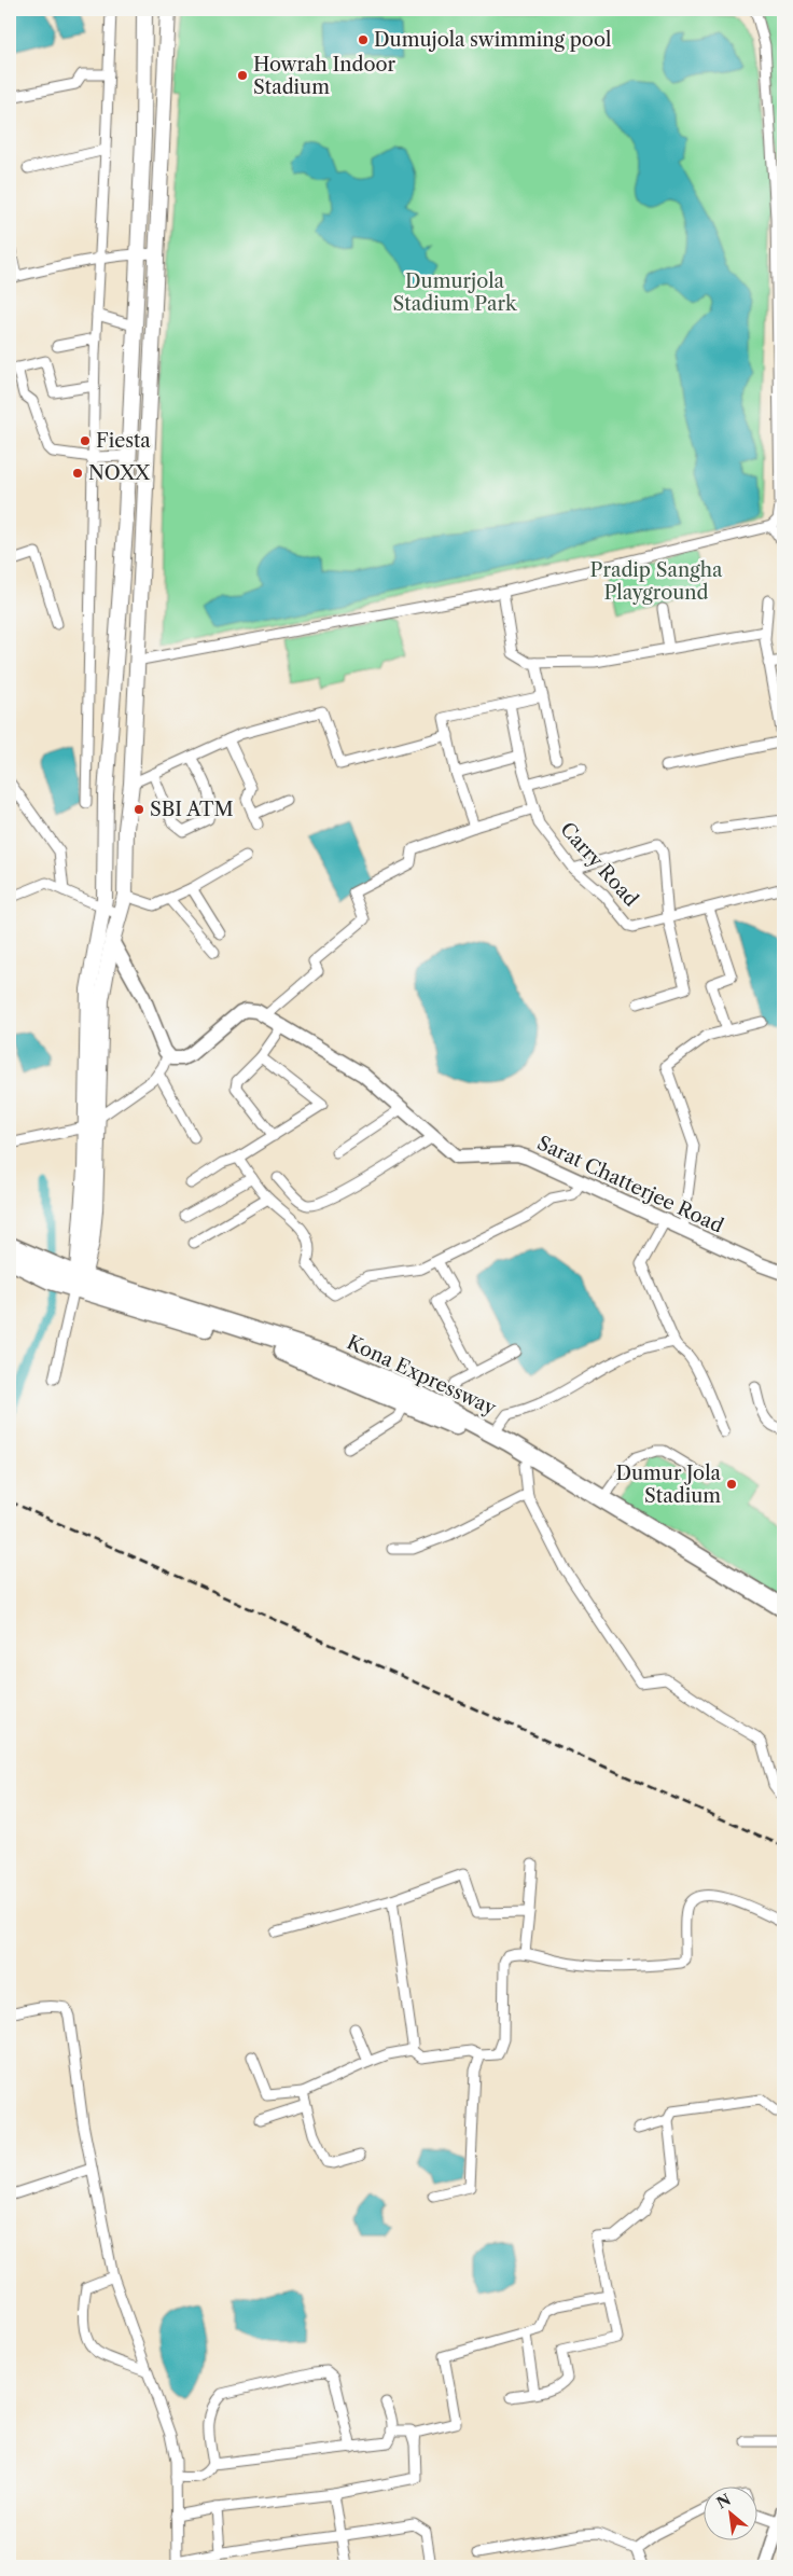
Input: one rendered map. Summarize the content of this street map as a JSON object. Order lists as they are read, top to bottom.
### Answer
{
  "streets": {
    "highway": ["Kona Expressway"],
    "main road": ["Sarat Chatterjee Road"],
    "street": ["Carry Road"]
  },
  "parks": ["Dumurjola Stadium Park", "Pradip Sangha Playground"],
  "places": [
    "Dumujola swimming pool",
    "Howrah Indoor Stadium",
    "Fiesta",
    "NOXX",
    "SBI ATM",
    "Dumur Jola Stadium"
  ],
  "north": "top left"
}
